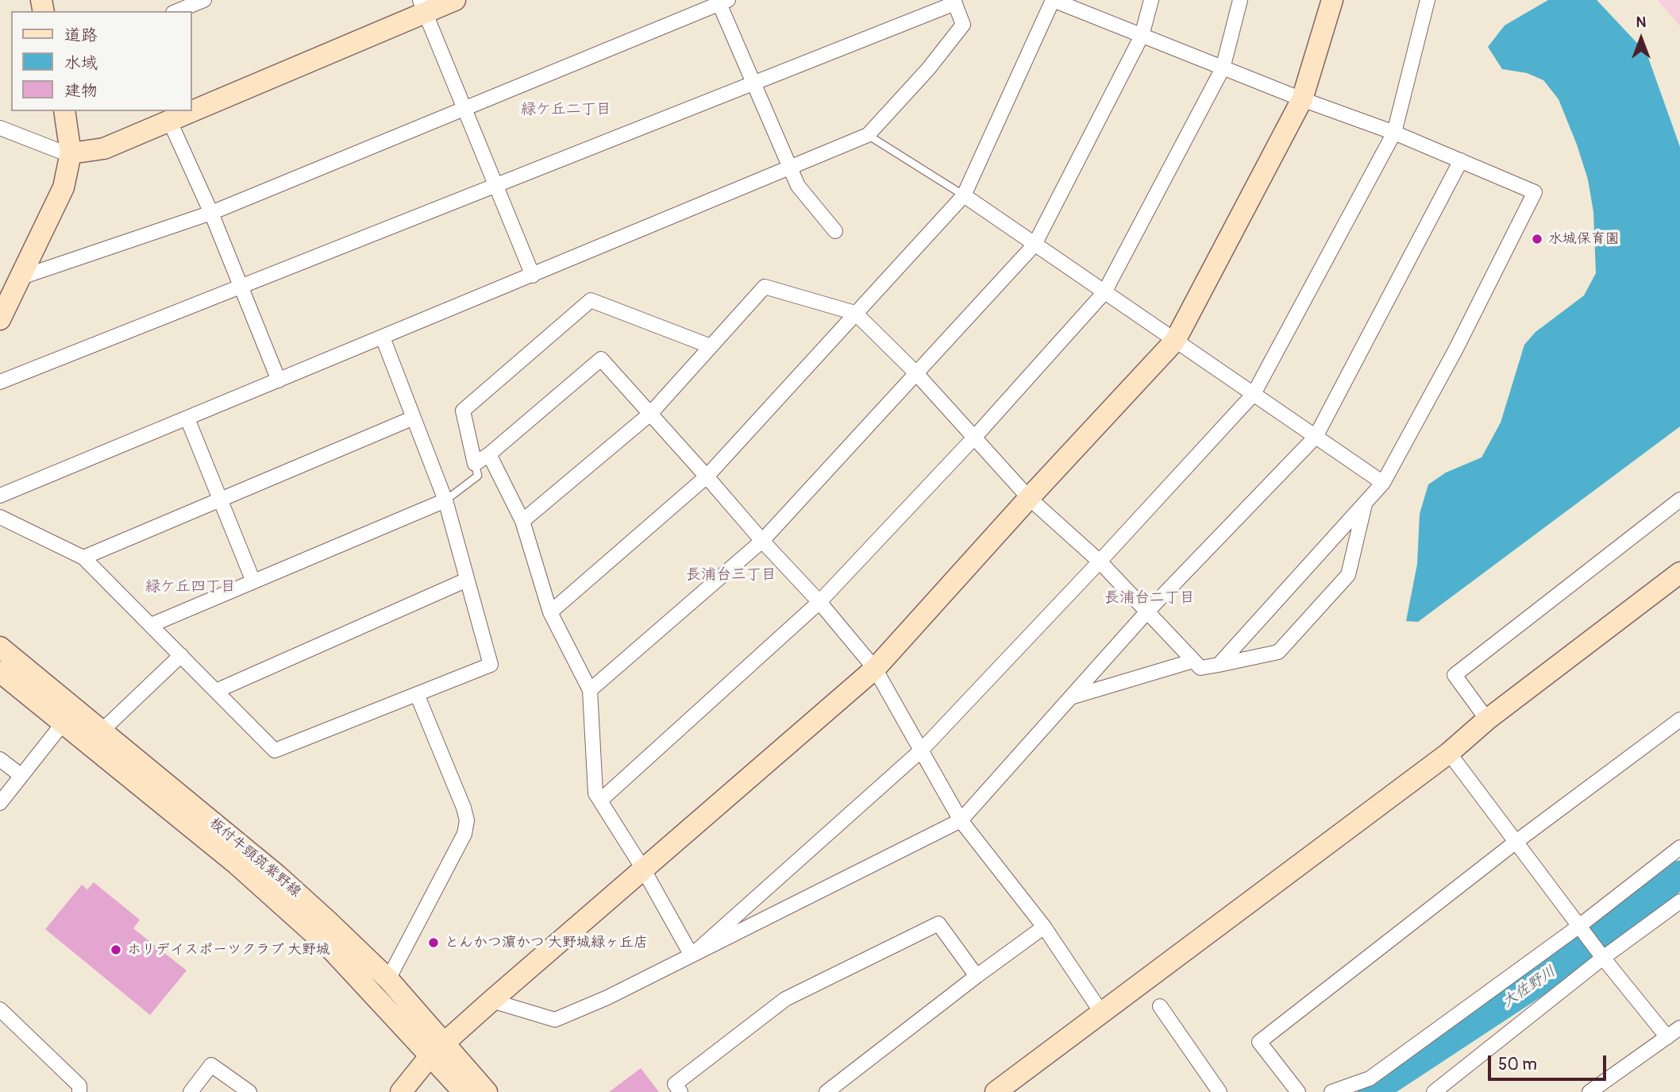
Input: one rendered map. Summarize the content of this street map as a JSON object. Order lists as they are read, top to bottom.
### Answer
{
  "streets": {
    "street": ["板付牛頸筑紫野線"]
  },
  "districts": [
    "緑ケ丘二丁目",
    "長浦台三丁目",
    "緑ケ丘四丁目",
    "長浦台二丁目"
  ],
  "water": ["大佐野川"],
  "places": ["水城保育園", "とんかつ濵かつ 大野城緑ヶ丘店", "ホリデイスポーツクラブ 大野城"],
  "legend": ["道路", "水域", "建物"],
  "scale_bar": "50 m",
  "north": "top"
}
